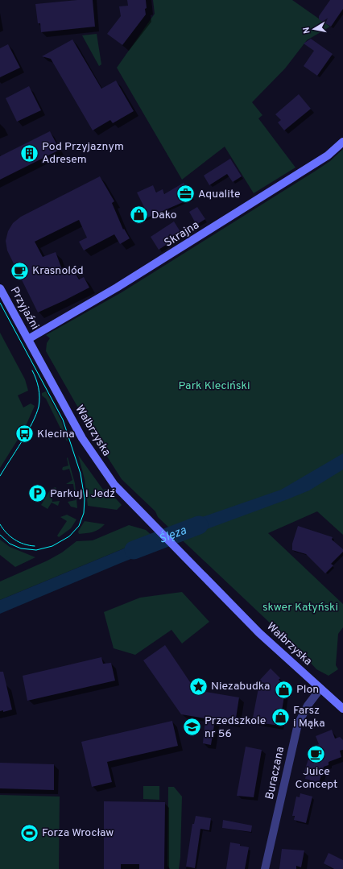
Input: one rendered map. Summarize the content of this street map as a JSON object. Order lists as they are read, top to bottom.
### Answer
{
  "streets": {
    "street": [
      "Skrajna",
      "Przyjaźni",
      "Wałbrzyska",
      "Buraczana"
    ]
  },
  "crossings": [
    ["Skrajna", "Przyjaźni"],
    ["Skrajna", "Wałbrzyska"],
    ["Przyjaźni", "Wałbrzyska"],
    ["Wałbrzyska", "Buraczana"]
  ],
  "water": ["Ślęza"],
  "parks": ["Park Kleciński", "skwer Katyński"],
  "places": {
    "building": ["Pod Przyjaznym Adresem"],
    "office": ["Aqualite"],
    "shop": ["Dako", "Plon", "Farsz i Mąka"],
    "cafe": ["Krasnolód", "Juice Concept"],
    "bus stop": ["Klecina"],
    "parking": ["Parkuj i Jedź"],
    "place": ["Niezabudka"],
    "school or university": ["Przedszkole nr 56"],
    "sports": ["Forza Wrocław"]
  },
  "north": "left"
}
